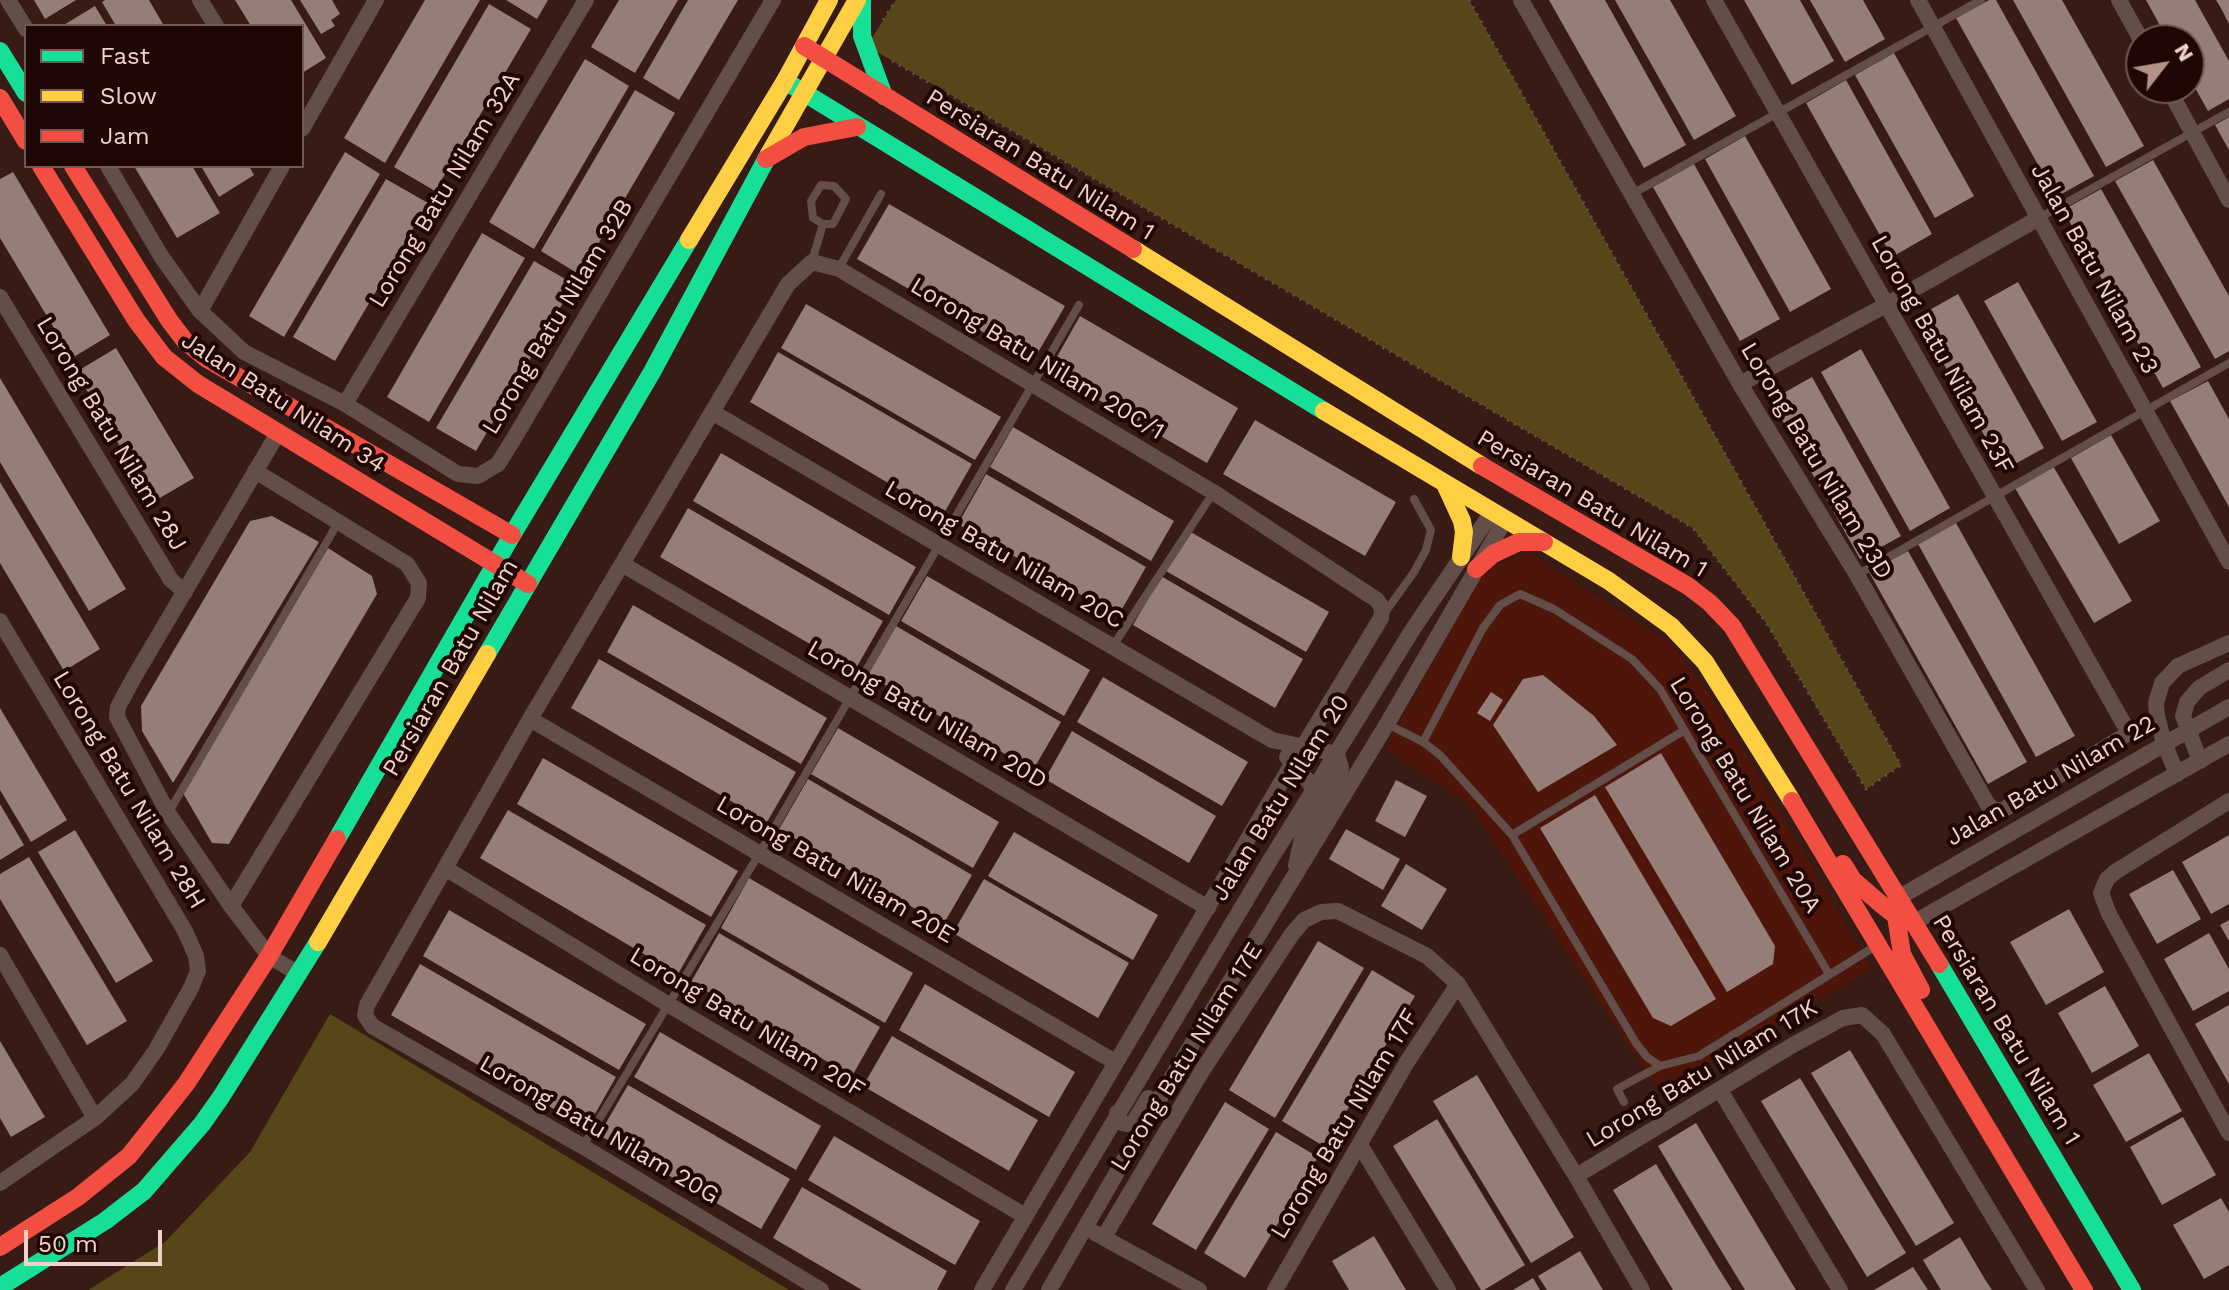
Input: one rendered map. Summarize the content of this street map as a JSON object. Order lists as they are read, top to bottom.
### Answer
{
  "streets": {
    "main road": ["Persiaran Batu Nilam 1", "Jalan Batu Nilam 34", "Persiaran Batu Nilam"],
    "street": [
      "Lorong Batu Nilam 32A",
      "Jalan Batu Nilam 23",
      "Lorong Batu Nilam 32B",
      "Lorong Batu Nilam 23F",
      "Lorong Batu Nilam 20C/1",
      "Lorong Batu Nilam 28J",
      "Lorong Batu Nilam 23D",
      "Lorong Batu Nilam 20C",
      "Lorong Batu Nilam 20D",
      "Jalan Batu Nilam 22",
      "Lorong Batu Nilam 28H",
      "Jalan Batu Nilam 20",
      "Lorong Batu Nilam 20E",
      "Lorong Batu Nilam 20F",
      "Lorong Batu Nilam 17E",
      "Lorong Batu Nilam 17K",
      "Lorong Batu Nilam 17F",
      "Lorong Batu Nilam 20G"
    ],
    "lane": ["Lorong Batu Nilam 20A"]
  },
  "crossings": [
    ["Persiaran Batu Nilam 1", "Persiaran Batu Nilam"],
    ["Persiaran Batu Nilam 1", "Jalan Batu Nilam 22"],
    ["Lorong Batu Nilam 32A", "Lorong Batu Nilam 32B"],
    ["Lorong Batu Nilam 23F", "Lorong Batu Nilam 23D"],
    ["Jalan Batu Nilam 34", "Persiaran Batu Nilam"],
    ["Lorong Batu Nilam 20F", "Lorong Batu Nilam 20G"],
    ["Lorong Batu Nilam 17E", "Lorong Batu Nilam 17F"]
  ],
  "legend": ["Fast", "Slow", "Jam"],
  "scale_bar": "50 m",
  "north": "top right"
}
